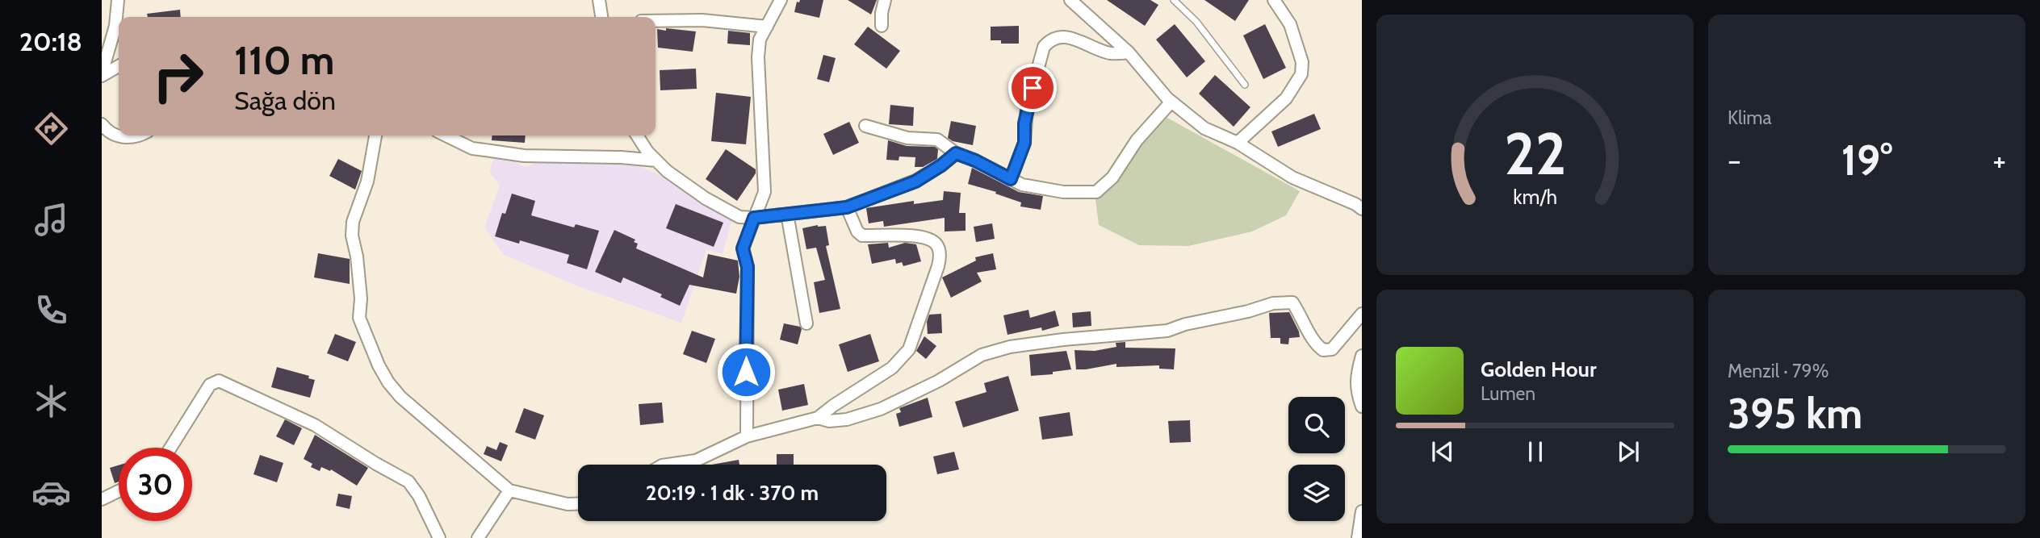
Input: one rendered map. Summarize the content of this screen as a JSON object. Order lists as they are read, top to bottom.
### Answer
{
  "page": {
    "tabs": "20:18",
    "tile": [
      "Klima",
      ["Menzil · 79%", "395 km"]
    ],
    "turn": ["110 m", "Sağa dön"],
    "heat": ["−", "19°", "+"],
    "song": ["Golden Hour", "Lumen"],
    "limit": "30",
    "trip": "20:19 · 1 dk · 370 m",
    "gauge": ["22", "km/h"]
  }
}
